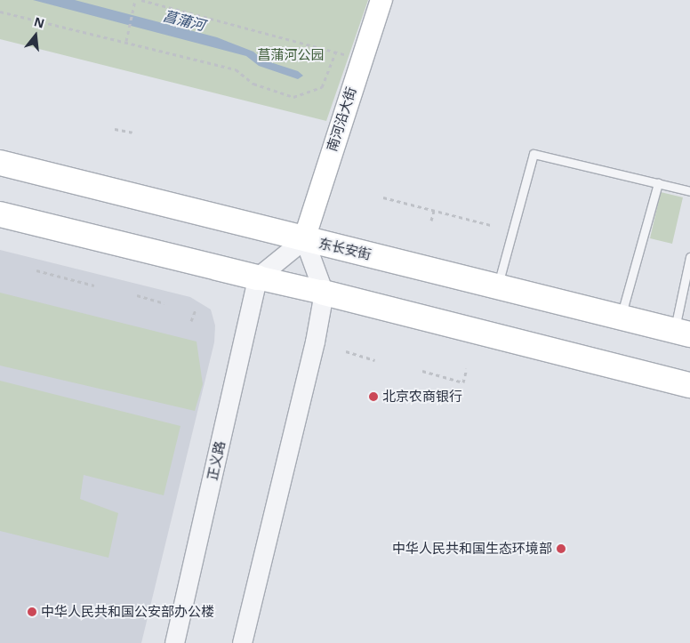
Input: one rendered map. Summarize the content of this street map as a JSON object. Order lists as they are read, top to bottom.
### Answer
{
  "streets": {
    "highway": ["东长安街"],
    "main road": ["南河沿大街"],
    "street": ["正义路"]
  },
  "crossings": [
    ["南河沿大街", "东长安街"]
  ],
  "water": ["菖蒲河"],
  "parks": ["菖蒲河公园"],
  "places": ["北京农商银行", "中华人民共和国生态环境部", "中华人民共和国公安部办公楼"],
  "north": "top"
}
